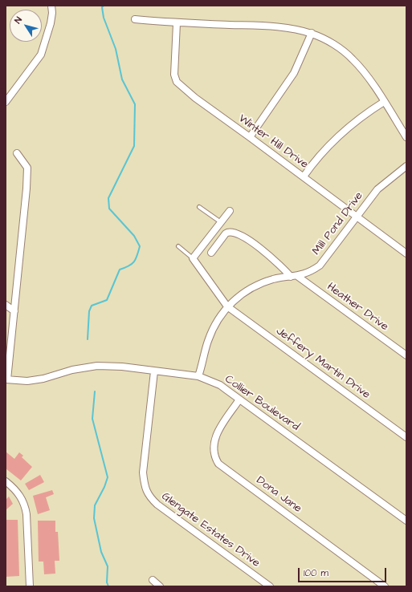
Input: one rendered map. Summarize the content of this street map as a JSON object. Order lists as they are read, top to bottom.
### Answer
{
  "streets": {
    "street": [
      "Winter Hill Drive",
      "Mill Pond Drive",
      "Heather Drive",
      "Jeffery Martin Drive",
      "Collier Boulevard",
      "Dona Jane",
      "Glengate Estates Drive"
    ]
  },
  "crossings": [
    ["Winter Hill Drive", "Mill Pond Drive"],
    ["Mill Pond Drive", "Heather Drive"],
    ["Mill Pond Drive", "Jeffery Martin Drive"],
    ["Mill Pond Drive", "Collier Boulevard"],
    ["Collier Boulevard", "Dona Jane"],
    ["Collier Boulevard", "Glengate Estates Drive"]
  ],
  "scale_bar": "100 m",
  "north": "top left"
}
